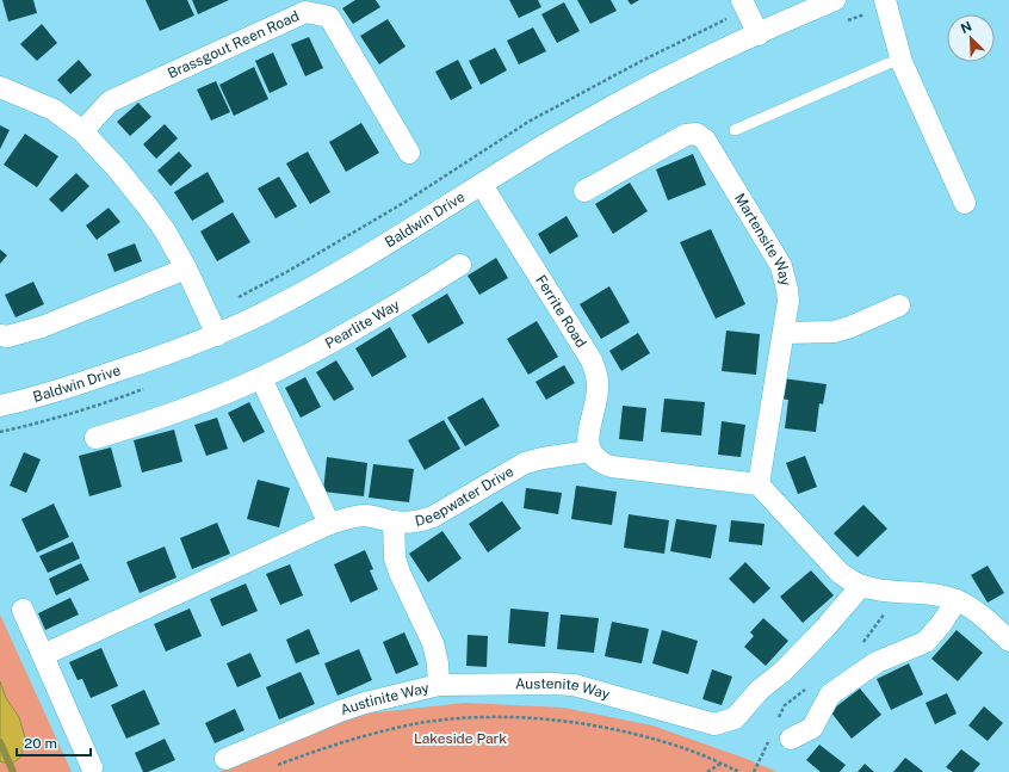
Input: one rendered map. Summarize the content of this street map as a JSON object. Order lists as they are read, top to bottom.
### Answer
{
  "streets": {
    "street": [
      "Brassgout Reen Road",
      "Baldwin Drive",
      "Martensite Way",
      "Ferrite Road",
      "Pearlite Way",
      "Deepwater Drive",
      "Austenite Way",
      "Austinite Way"
    ]
  },
  "crossings": [
    ["Baldwin Drive", "Ferrite Road"],
    ["Ferrite Road", "Deepwater Drive"],
    ["Deepwater Drive", "Austinite Way"],
    ["Austenite Way", "Austinite Way"]
  ],
  "parks": ["Lakeside Park"],
  "scale_bar": "20 m",
  "north": "top left"
}
